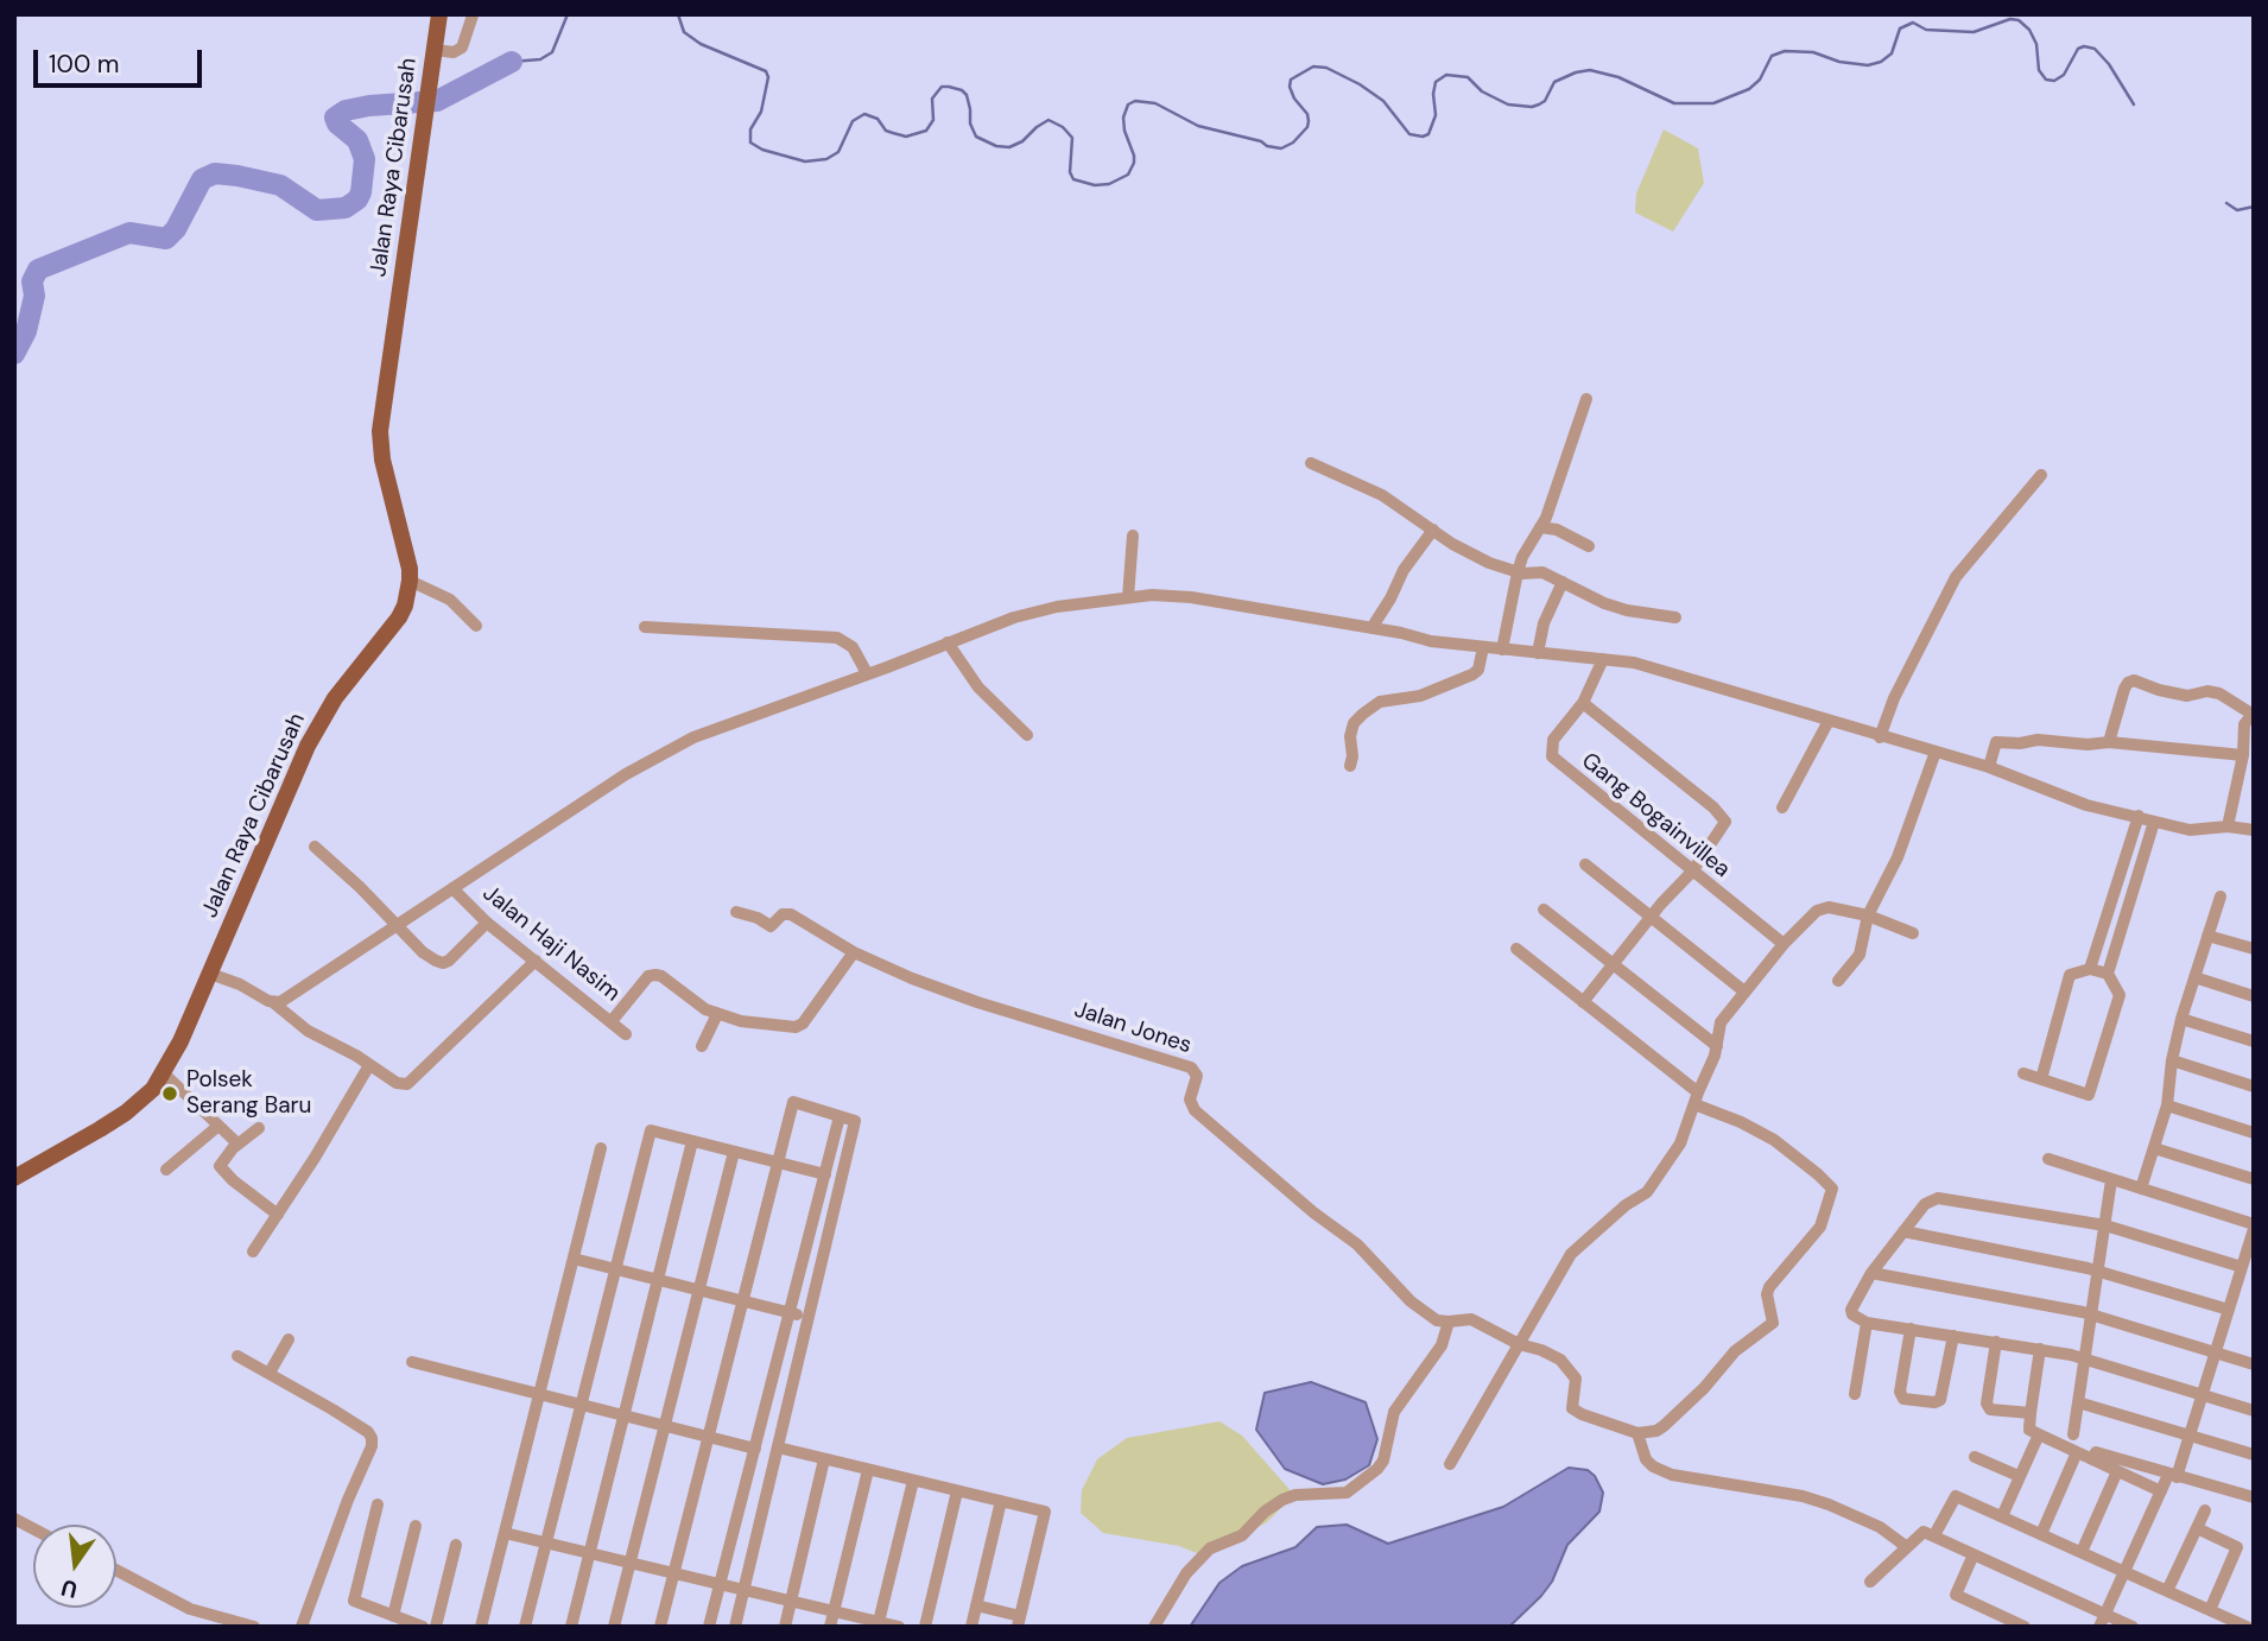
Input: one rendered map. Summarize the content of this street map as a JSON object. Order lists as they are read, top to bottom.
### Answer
{
  "streets": {
    "main road": ["Jalan Raya Cibarusah"],
    "street": ["Gang Bogainvillea", "Jalan Haji Nasim", "Jalan Jones"]
  },
  "crossings": [
    ["Jalan Haji Nasim", "Jalan Jones"]
  ],
  "places": ["Polsek Serang Baru"],
  "scale_bar": "100 m",
  "north": "bottom"
}
